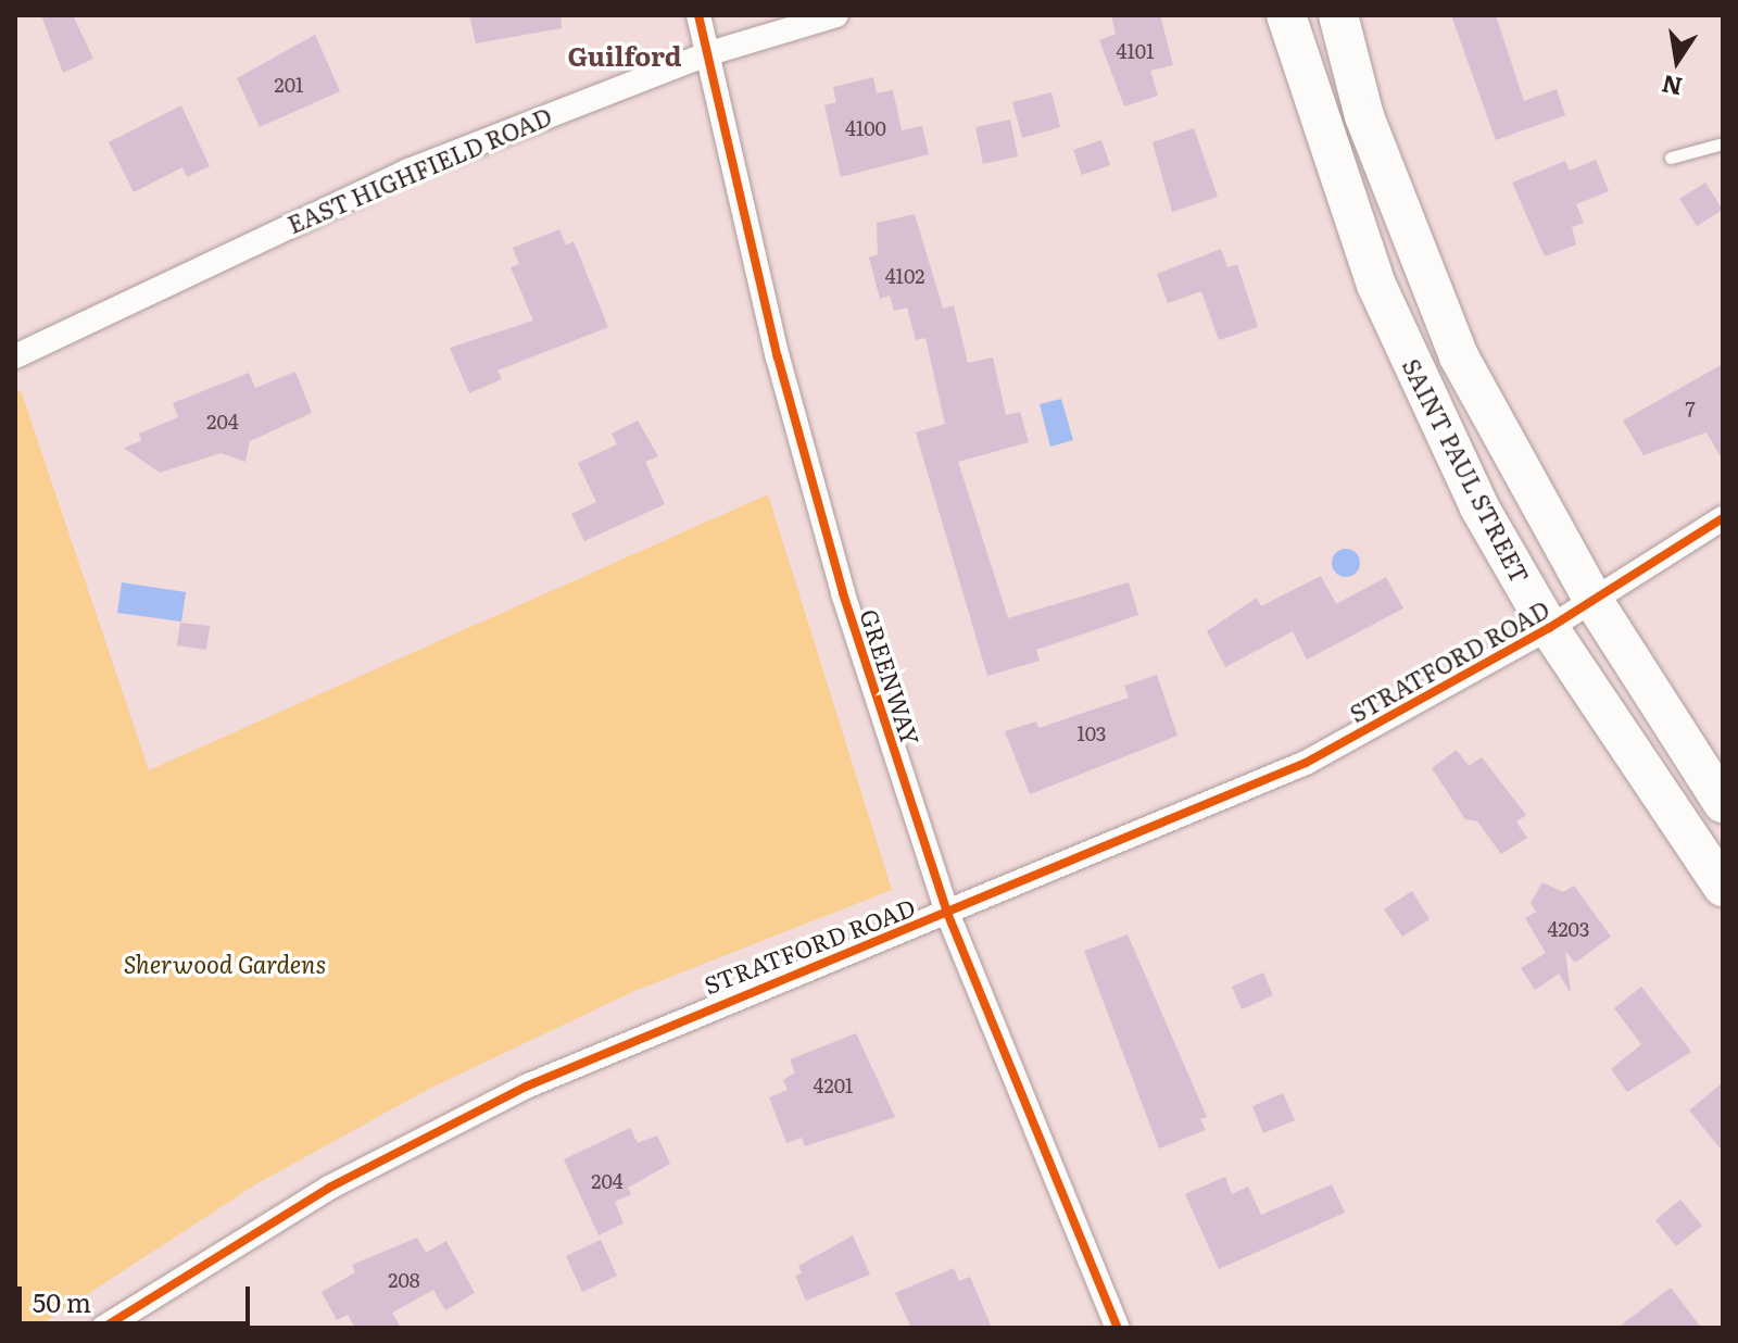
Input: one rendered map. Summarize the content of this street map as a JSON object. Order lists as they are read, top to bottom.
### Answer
{
  "streets": {
    "main road": ["SAINT PAUL STREET"],
    "street": ["EAST HIGHFIELD ROAD", "STRATFORD ROAD", "GREENWAY"]
  },
  "crossings": [
    ["EAST HIGHFIELD ROAD", "GREENWAY"],
    ["SAINT PAUL STREET", "STRATFORD ROAD"],
    ["STRATFORD ROAD", "GREENWAY"]
  ],
  "districts": ["Guilford"],
  "parks": ["Sherwood Gardens"],
  "house_numbers": [
    "4101",
    "201",
    "4100",
    "4102",
    "7",
    "204",
    "103",
    "4203",
    "4201",
    "204",
    "208"
  ],
  "scale_bar": "50 m",
  "north": "bottom"
}
